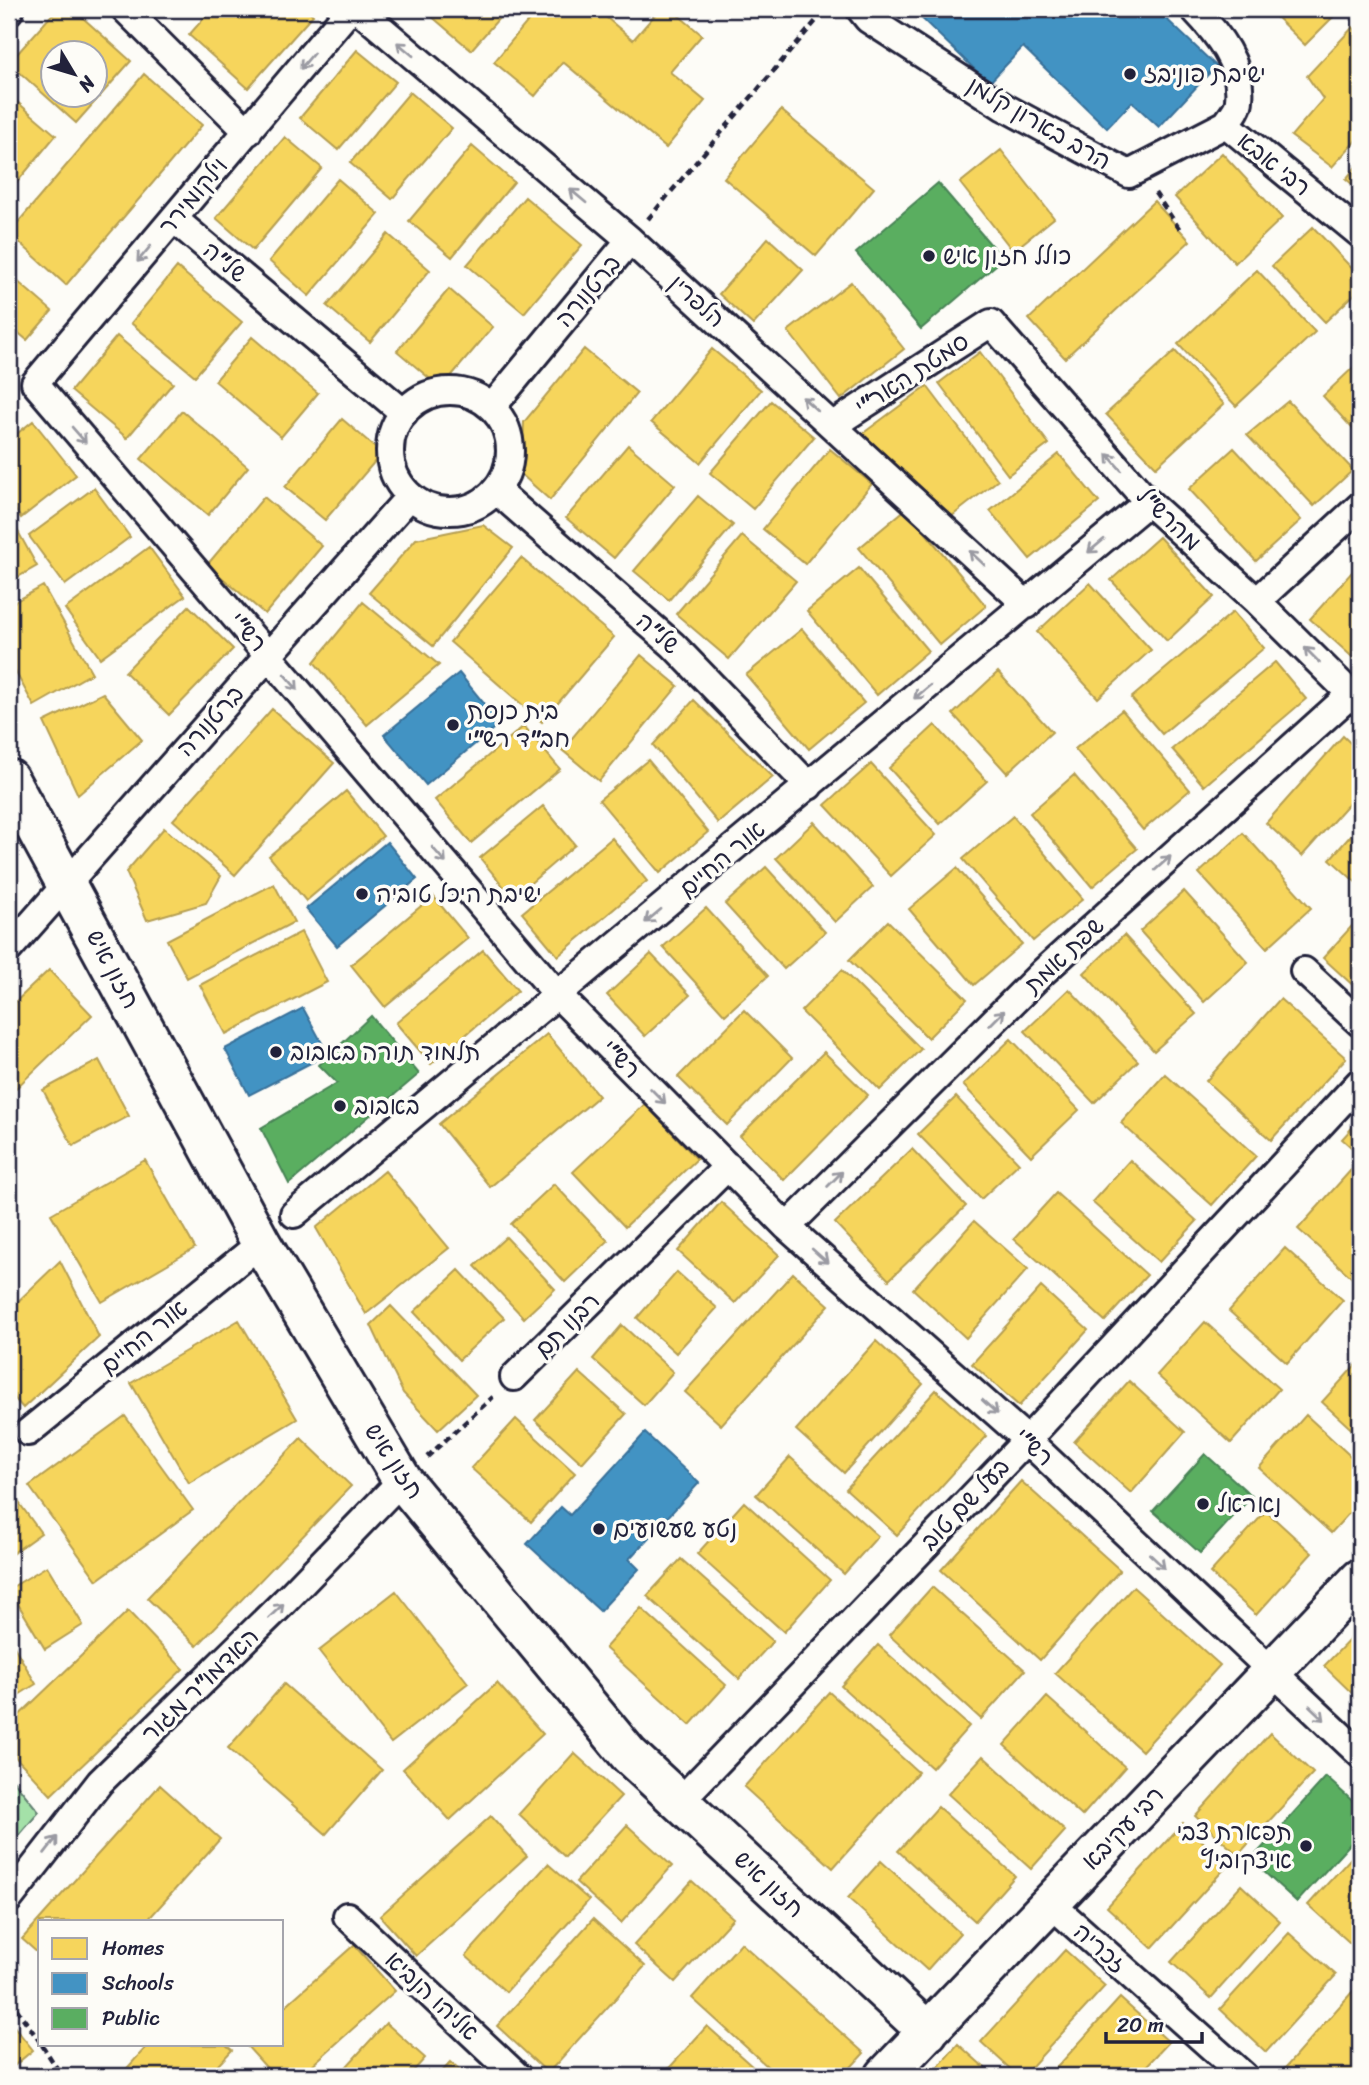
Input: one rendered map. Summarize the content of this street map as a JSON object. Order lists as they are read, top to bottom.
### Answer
{
  "streets": {
    "street": [
      "הרב בארון קלמן",
      "רבי אבא",
      "וילקומירר",
      "של\"ה",
      "ברטנורה",
      "הלפרין",
      "סמטת האר\"י",
      "מהרש\"ל",
      "רש\"י",
      "אור החיים",
      "שפת אמת",
      "חזון איש",
      "רבנו תם",
      "בעל שם טוב",
      "האדמו\"ר מגור",
      "רבי עקיבא",
      "זכריה",
      "אליהו הנביא"
    ]
  },
  "crossings": [
    ["הרב בארון קלמן", "רבי אבא"],
    ["וילקומירר", "של\"ה"],
    ["וילקומירר", "רש\"י"],
    ["של\"ה", "ברטנורה"],
    ["של\"ה", "אור החיים"],
    ["ברטנורה", "הלפרין"],
    ["ברטנורה", "רש\"י"],
    ["ברטנורה", "חזון איש"],
    ["הלפרין", "סמטת האר\"י"],
    ["הלפרין", "אור החיים"],
    ["סמטת האר\"י", "מהרש\"ל"],
    ["מהרש\"ל", "אור החיים"],
    ["מהרש\"ל", "שפת אמת"],
    ["רש\"י", "אור החיים"],
    ["רש\"י", "שפת אמת"],
    ["רש\"י", "רבנו תם"],
    ["רש\"י", "בעל שם טוב"],
    ["רש\"י", "רבי עקיבא"],
    ["אור החיים", "חזון איש"],
    ["חזון איש", "רבנו תם"],
    ["חזון איש", "בעל שם טוב"],
    ["חזון איש", "האדמו\"ר מגור"],
    ["חזון איש", "רבי עקיבא"],
    ["רבנו תם", "האדמו\"ר מגור"],
    ["רבי עקיבא", "זכריה"]
  ],
  "one_way": [
    "וילקומירר",
    "הלפרין",
    "מהרש\"ל",
    "רש\"י",
    "אור החיים",
    "שפת אמת",
    "האדמו\"ר מגור"
  ],
  "places": [
    "ישיבת פוניבז",
    "כולל חזון איש",
    "בית כנסת חב\"ד רש\"י",
    "ישיבת היכל טוביה",
    "תלמוד תורה באבוב",
    "באבוב",
    "נאראל",
    "נטע שעשועים",
    "תפארת צבי איצקוביץ"
  ],
  "legend": ["Homes", "Schools", "Public"],
  "scale_bar": "20 m",
  "north": "bottom right"
}
